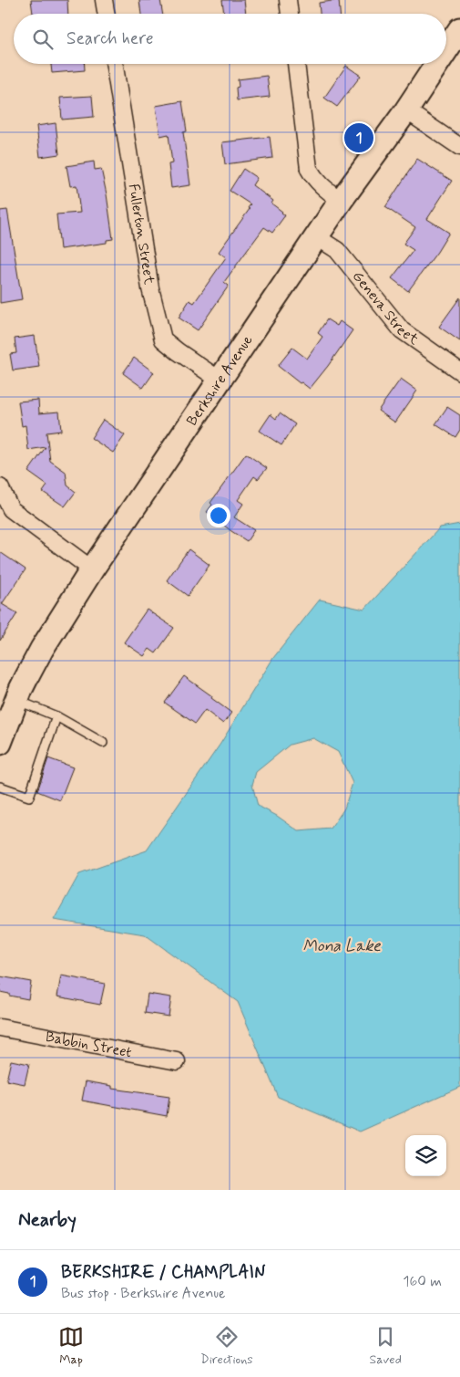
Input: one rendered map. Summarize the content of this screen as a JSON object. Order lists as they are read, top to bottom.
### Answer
{
  "streets": {
    "main road": ["Berkshire Avenue"],
    "street": ["Fullerton Street", "Geneva Street", "Babbin Street"]
  },
  "crossings": [
    ["Fullerton Street", "Berkshire Avenue"],
    ["Geneva Street", "Berkshire Avenue"]
  ],
  "water": ["Mona Lake"],
  "page": {
    "search": "Search here",
    "pins": "1",
    "heading": "Nearby",
    "list": [
      {
        "mark": "1",
        "name": "BERKSHIRE / CHAMPLAIN",
        "note": "Bus stop · Berkshire Avenue",
        "value": "160 m"
      }
    ],
    "nav": ["Map", "Directions", "Saved"]
  }
}
